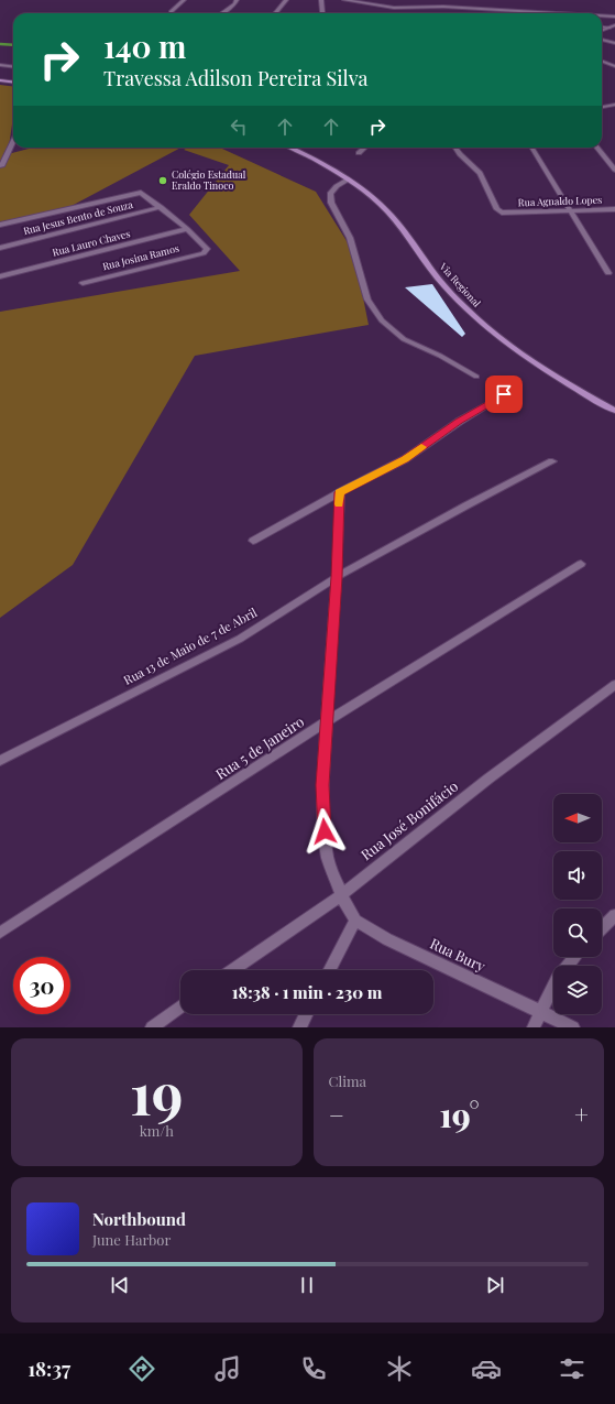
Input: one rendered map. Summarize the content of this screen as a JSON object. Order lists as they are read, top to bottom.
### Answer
{
  "streets": {
    "main road": ["Via Regional"],
    "street": [
      "Rua Agnaldo Lopes",
      "Rua Jesus Bento de Souza",
      "Rua Lauro Chaves",
      "Rua Josina Ramos",
      "Rua 13 de Maio de 7 de Abril",
      "Rua 5 de Janeiro",
      "Rua José Bonifácio",
      "Rua Bury"
    ]
  },
  "crossings": [
    ["Rua Lauro Chaves", "Rua Josina Ramos"]
  ],
  "places": ["Colégio Estadual Eraldo Tinoco"],
  "north": "left",
  "page": {
    "turn": ["140 m", "Travessa Adilson Pereira Silva"],
    "limit": "30",
    "trip": "18:38 · 1 min · 230 m",
    "tile": [
      ["19", "km/h"],
      "Clima"
    ],
    "heat": ["−", "19°", "+"],
    "song": ["Northbound", "June Harbor"],
    "tabs": "18:37"
  }
}
